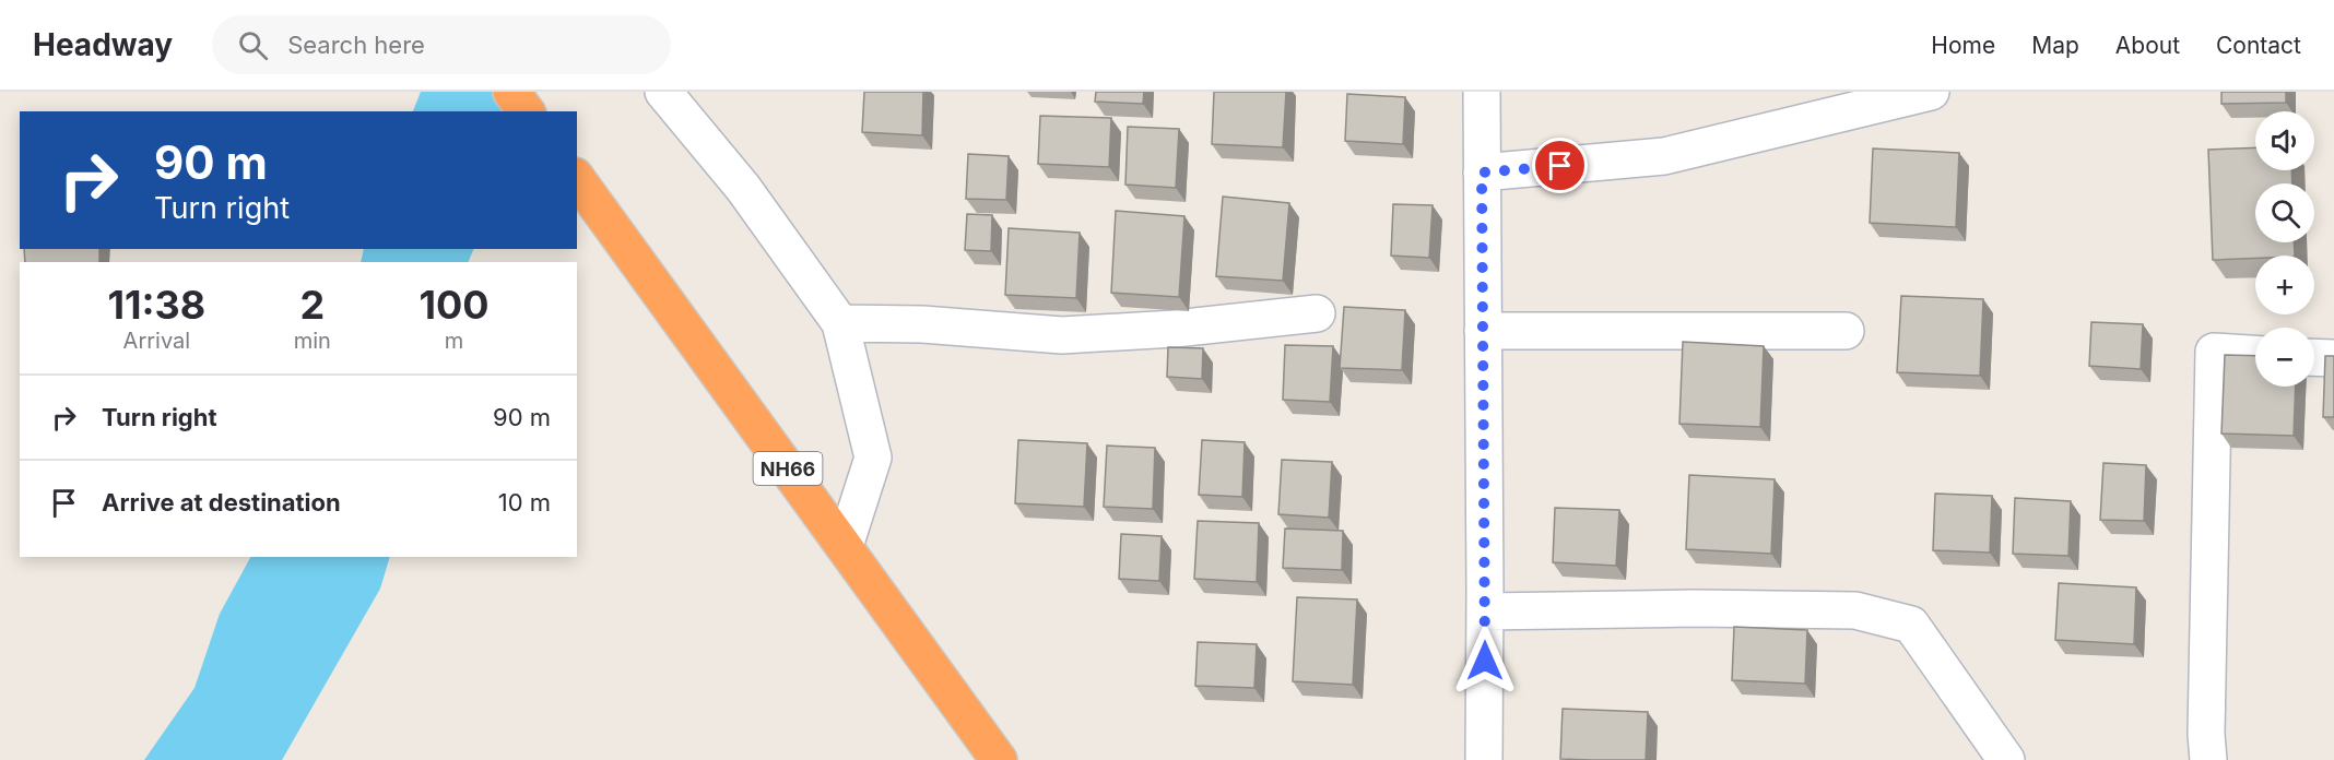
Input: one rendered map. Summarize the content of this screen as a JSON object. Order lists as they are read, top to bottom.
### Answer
{
  "streets": {
    "highway": ["NH66"]
  },
  "page": {
    "header": "Headway",
    "search": "Search here",
    "nav": [
      "Home",
      "Map",
      "About",
      "Contact"
    ],
    "map_buttons": ["+", "−"],
    "turn": ["90 m", "Turn right"],
    "eta": [
      "11:38",
      "Arrival",
      "2",
      "min",
      "100",
      "m"
    ],
    "list": [
      {
        "name": "Turn right",
        "value": "90 m"
      },
      {
        "name": "Arrive at destination",
        "value": "10 m"
      }
    ]
  }
}
